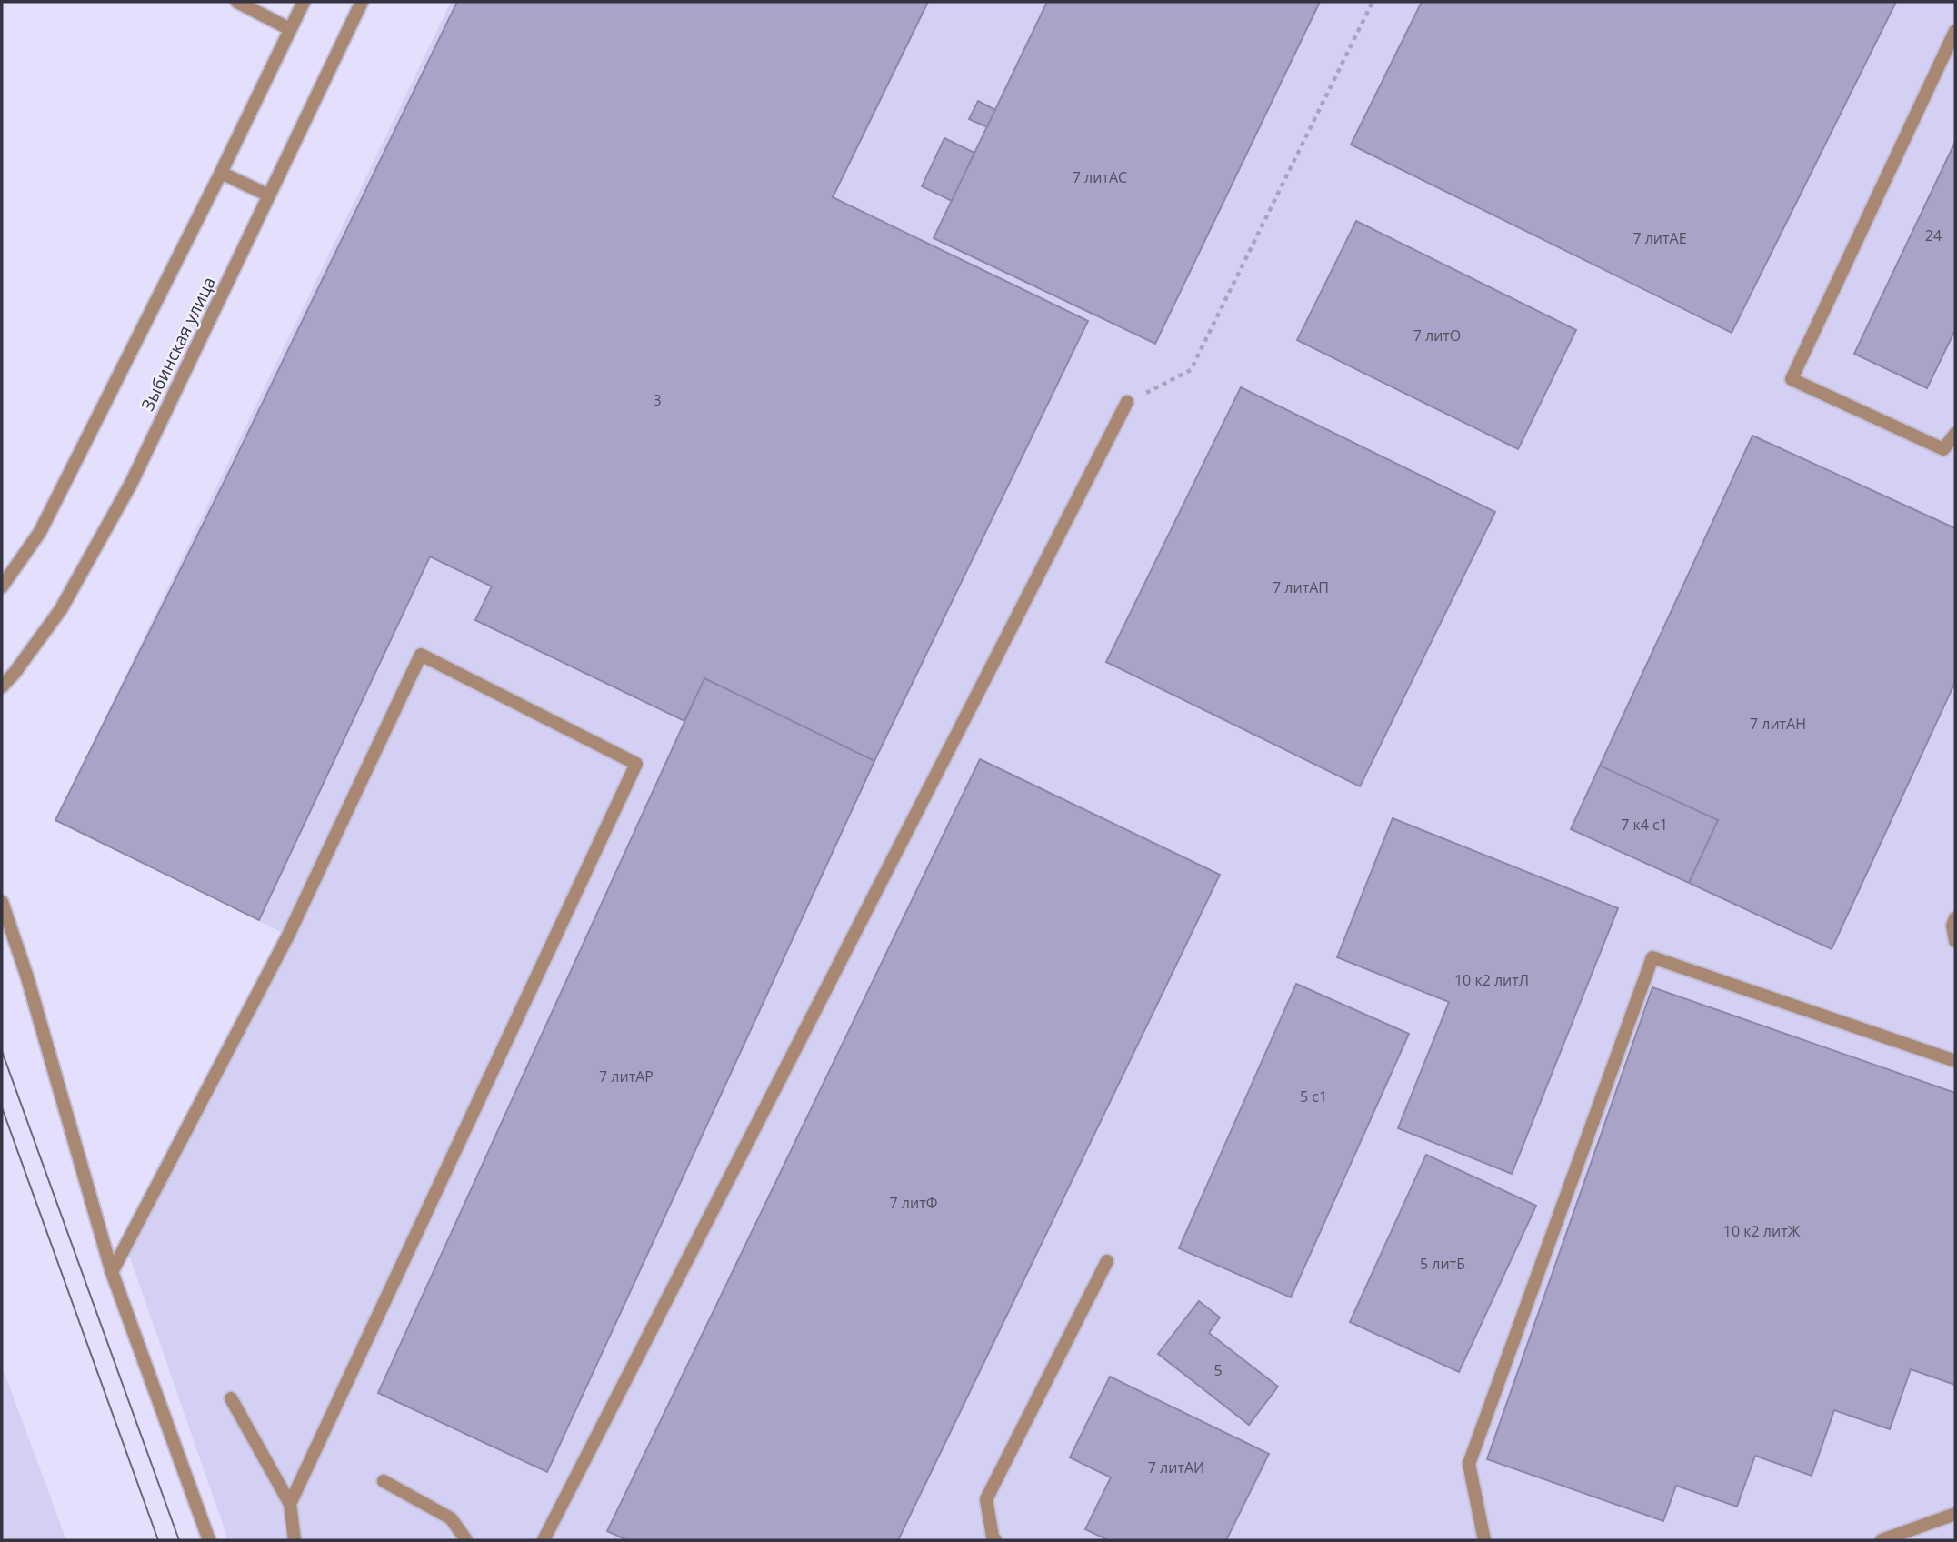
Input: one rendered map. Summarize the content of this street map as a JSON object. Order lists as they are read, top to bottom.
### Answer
{
  "streets": {
    "street": ["Зыбинская улица"]
  },
  "house_numbers": [
    "7 литАС",
    "24",
    "7 литАЕ",
    "7 литО",
    "3",
    "7 литАП",
    "7 литАН",
    "7 к4 с1",
    "10 к2 литЛ",
    "7 литАР",
    "5 с1",
    "7 литФ",
    "10 к2 литЖ",
    "5 литБ",
    "5",
    "7 литАИ"
  ]
}
